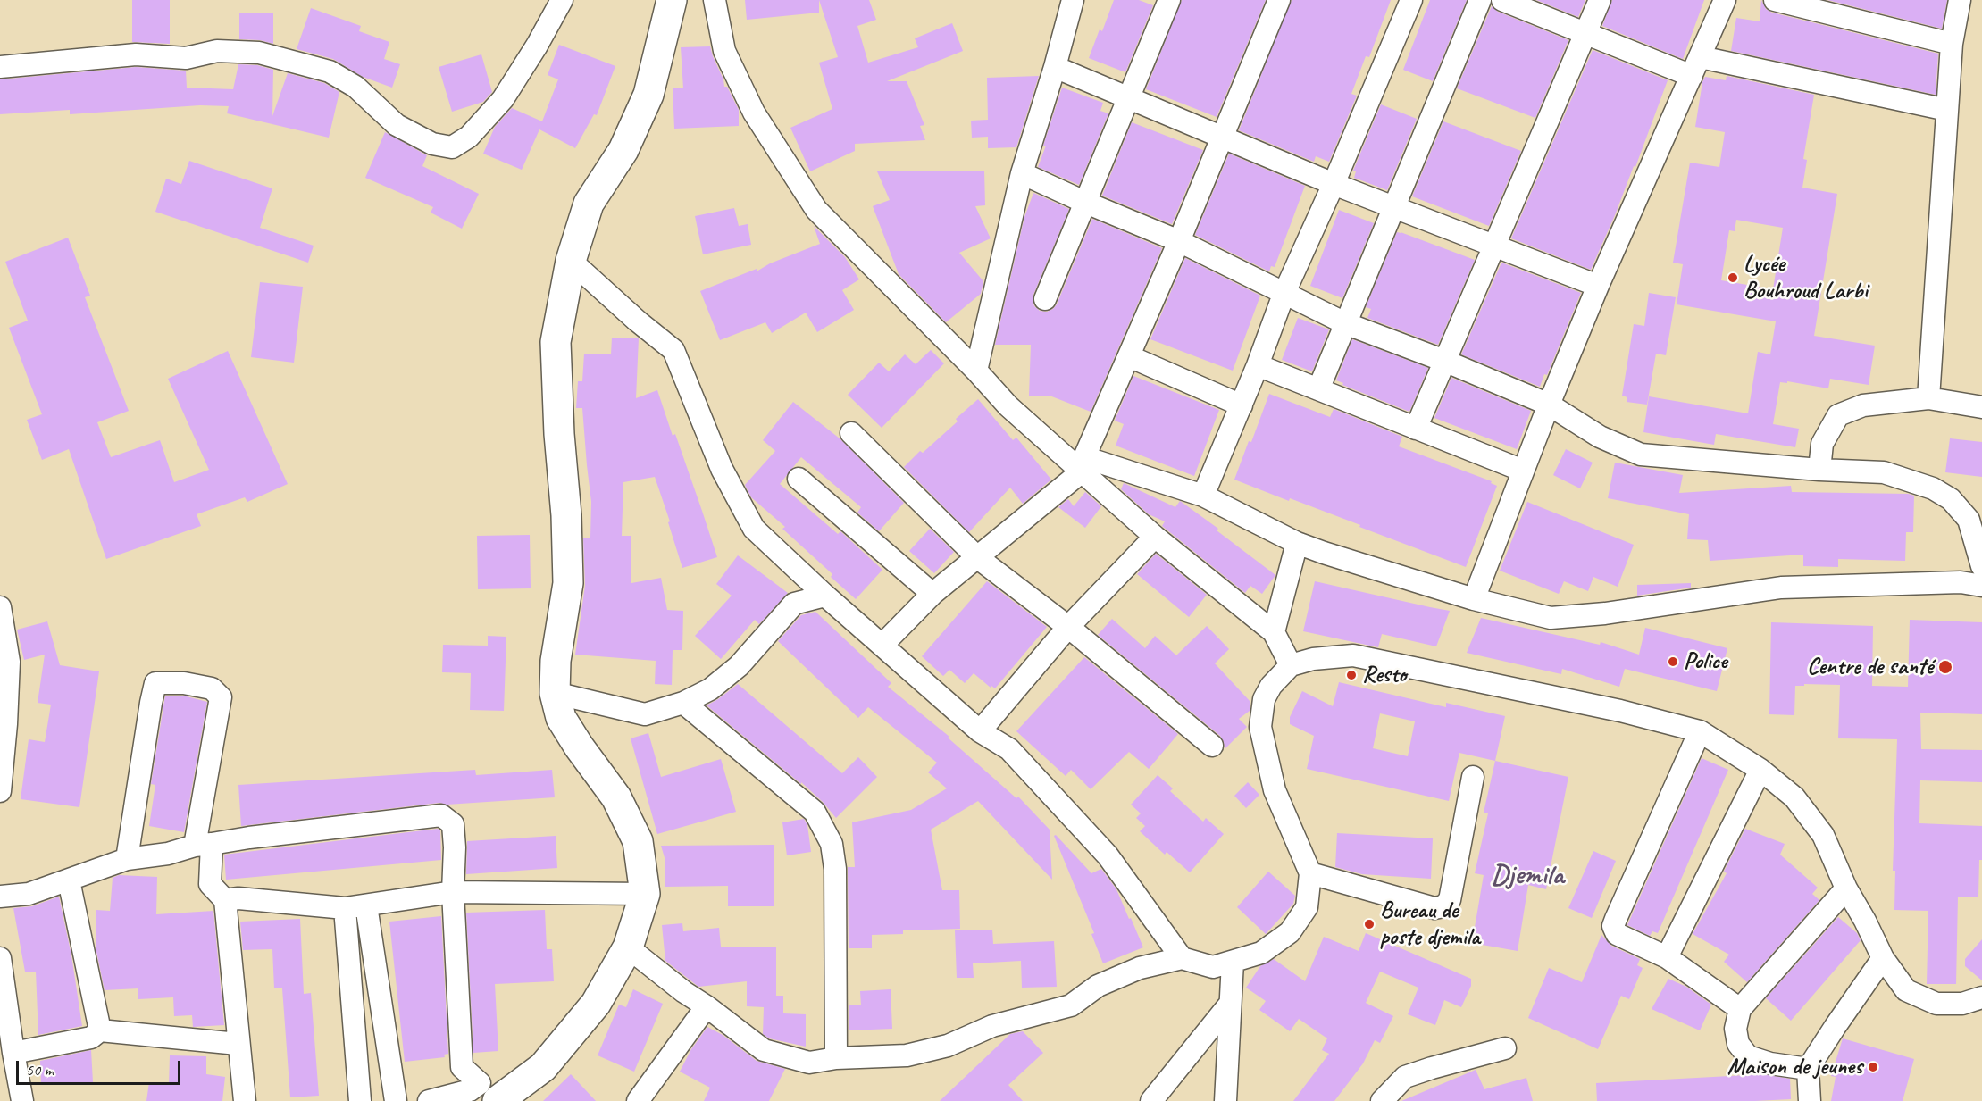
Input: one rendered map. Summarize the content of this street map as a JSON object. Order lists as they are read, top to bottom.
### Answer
{
  "districts": ["Djemila"],
  "places": [
    "Lycée Bouhroud Larbi",
    "Police",
    "Centre de santé",
    "Resto",
    "Bureau de poste djemila",
    "Maison de jeunes"
  ],
  "scale_bar": "50 m"
}
